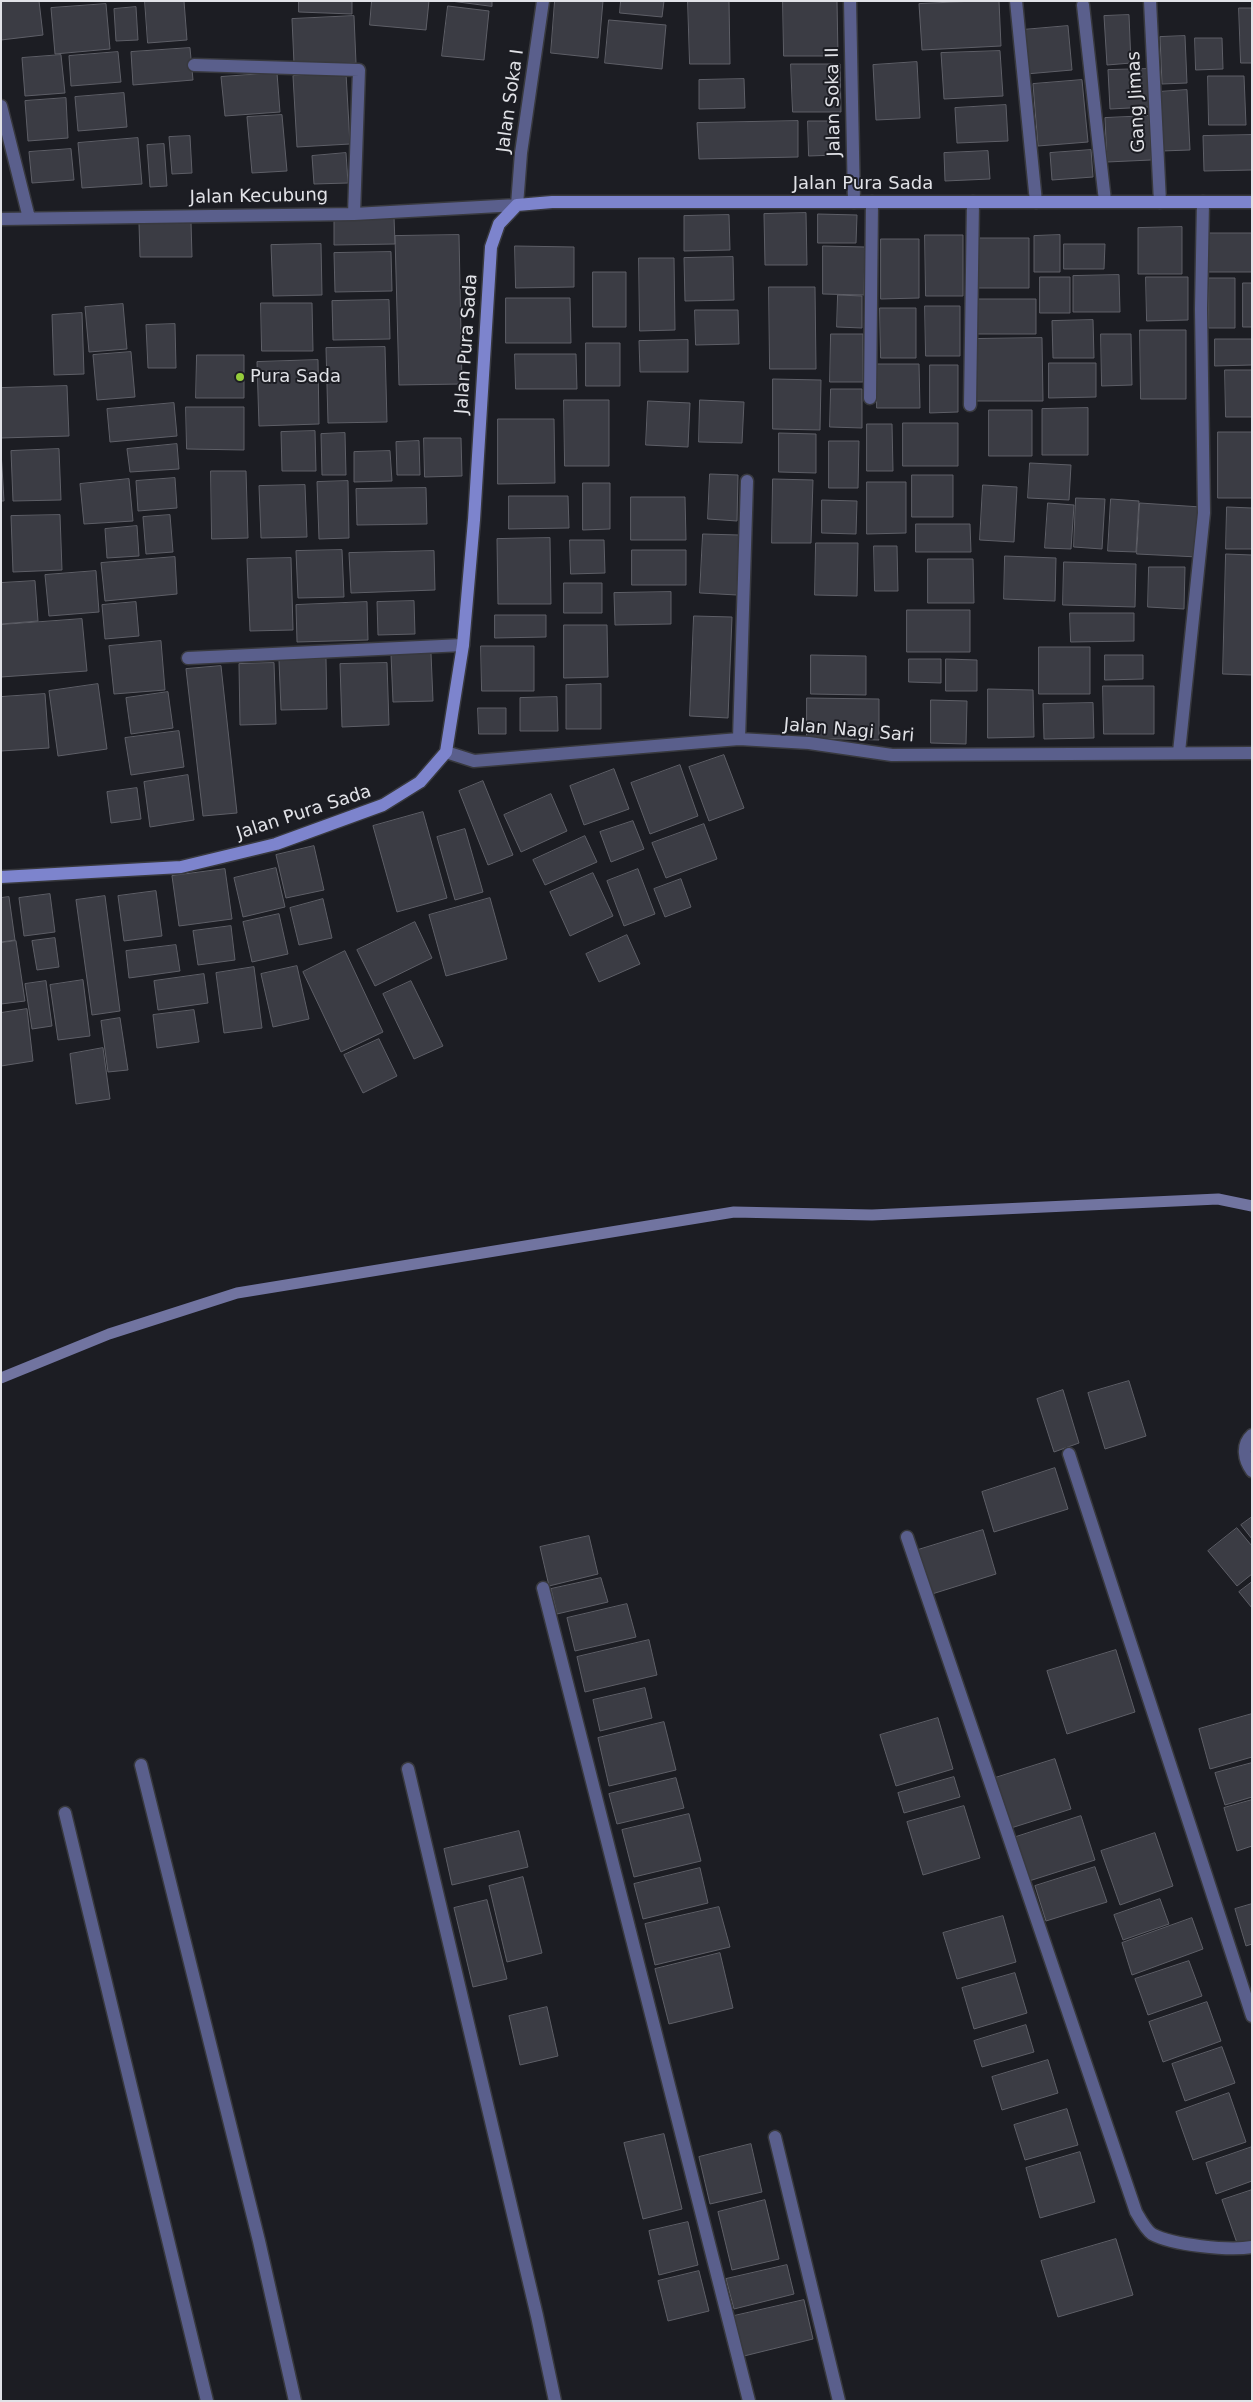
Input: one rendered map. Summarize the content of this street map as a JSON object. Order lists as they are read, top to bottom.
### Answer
{
  "streets": {
    "street": [
      "Jalan Soka I",
      "Jalan Soka II",
      "Gang Jimas",
      "Jalan Pura Sada",
      "Jalan Kecubung",
      "Jalan Nagi Sari"
    ]
  },
  "crossings": [
    ["Jalan Soka I", "Jalan Pura Sada"],
    ["Jalan Soka I", "Jalan Kecubung"],
    ["Jalan Soka II", "Jalan Pura Sada"],
    ["Gang Jimas", "Jalan Pura Sada"],
    ["Jalan Pura Sada", "Jalan Kecubung"],
    ["Jalan Pura Sada", "Jalan Nagi Sari"]
  ],
  "places": ["Pura Sada"]
}
